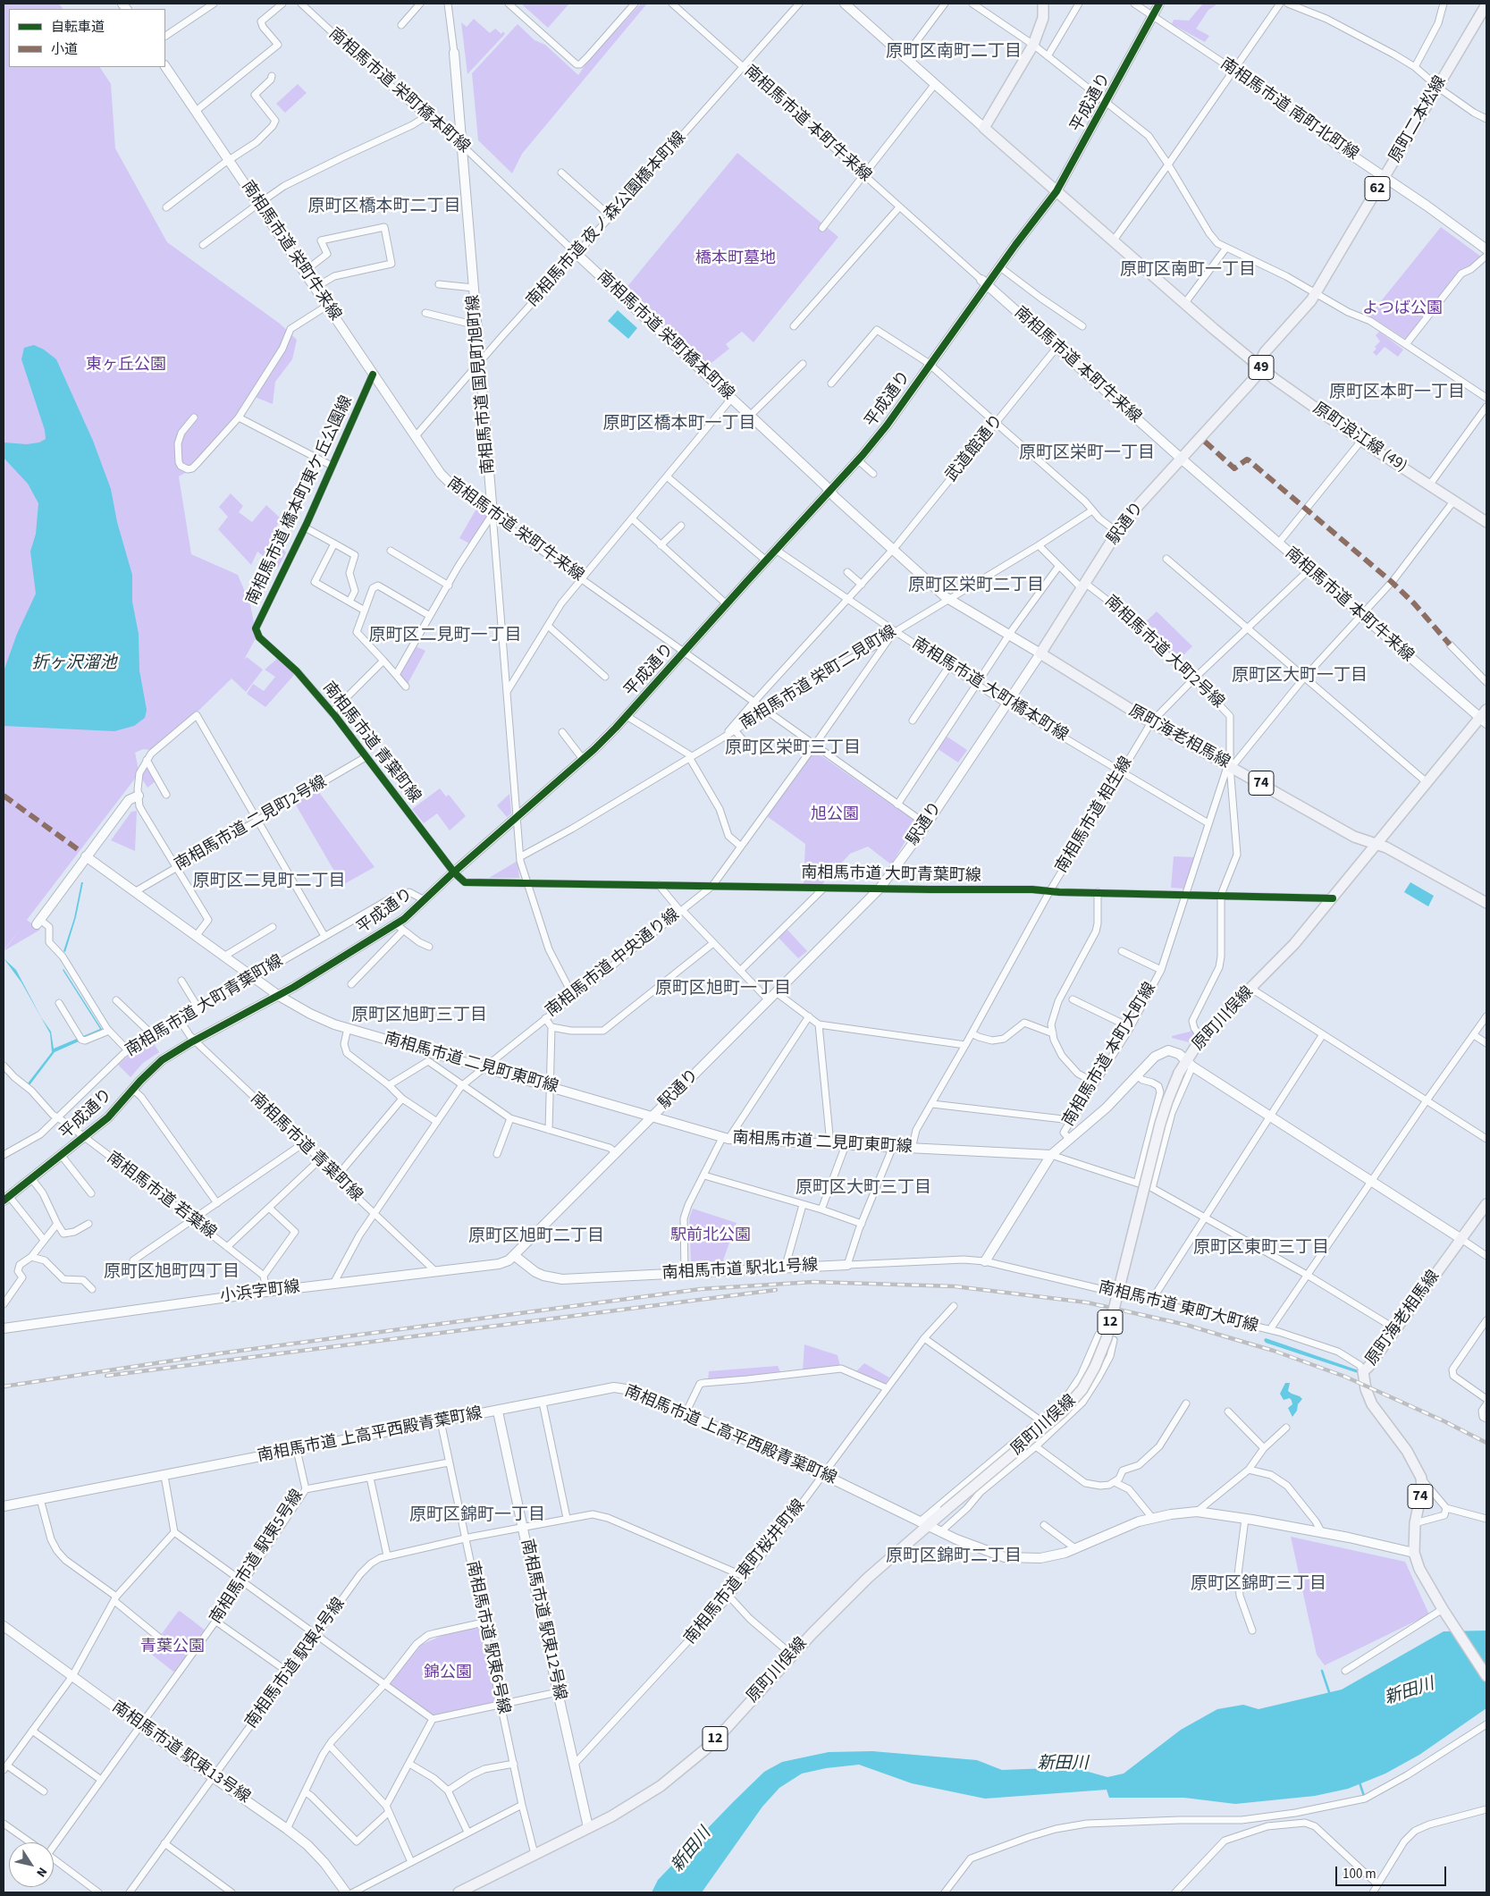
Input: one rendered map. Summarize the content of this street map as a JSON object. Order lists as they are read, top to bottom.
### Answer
{
  "streets": {
    "main road": [
      "原町二本松線",
      "62",
      "49",
      "原町浪江線 (49)",
      "駅通り",
      "原町海老相馬線",
      "74",
      "原町川俣線",
      "12"
    ],
    "street": [
      "南相馬市道 栄町橋本町線",
      "平成通り",
      "南相馬市道 南町北町線",
      "南相馬市道 本町牛来線",
      "南相馬市道 夜ノ森公園橋本町線",
      "南相馬市道 栄町牛来線",
      "南相馬市道 国見町旭町線",
      "武道館通り",
      "南相馬市道 橋本町東ケ丘公園線",
      "南相馬市道 大町2号線",
      "南相馬市道 栄町二見町線",
      "南相馬市道 大町橋本町線",
      "南相馬市道 青葉町線",
      "南相馬市道 相生線",
      "南相馬市道 二見町2号線",
      "南相馬市道 大町青葉町線",
      "南相馬市道 中央通り線",
      "南相馬市道 本町大町線",
      "南相馬市道 二見町東町線",
      "南相馬市道 若葉線",
      "南相馬市道 駅北1号線",
      "小浜字町線",
      "南相馬市道 東町大町線",
      "南相馬市道 上高平西殿青葉町線",
      "南相馬市道 駅東5号線",
      "南相馬市道 東町桜井町線",
      "南相馬市道 駅東12号線",
      "南相馬市道 駅東6号線",
      "南相馬市道 駅東4号線",
      "南相馬市道 駅東13号線"
    ]
  },
  "crossings": [
    ["南相馬市道 栄町橋本町線", "平成通り"],
    ["南相馬市道 栄町橋本町線", "南相馬市道 夜ノ森公園橋本町線"],
    ["南相馬市道 栄町橋本町線", "南相馬市道 国見町旭町線"],
    ["南相馬市道 栄町橋本町線", "武道館通り"],
    ["南相馬市道 栄町橋本町線", "駅通り"],
    ["南相馬市道 栄町橋本町線", "南相馬市道 栄町二見町線"],
    ["南相馬市道 栄町橋本町線", "原町海老相馬線"],
    ["平成通り", "南相馬市道 南町北町線"],
    ["平成通り", "南相馬市道 本町牛来線"],
    ["平成通り", "南相馬市道 栄町牛来線"],
    ["平成通り", "49"],
    ["平成通り", "南相馬市道 国見町旭町線"],
    ["平成通り", "原町浪江線 (49)"],
    ["平成通り", "南相馬市道 大町橋本町線"],
    ["平成通り", "南相馬市道 青葉町線"],
    ["平成通り", "南相馬市道 大町青葉町線"],
    ["平成通り", "南相馬市道 二見町東町線"],
    ["平成通り", "南相馬市道 若葉線"],
    ["南相馬市道 南町北町線", "原町二本松線"],
    ["原町二本松線", "原町浪江線 (49)"],
    ["原町二本松線", "駅通り"],
    ["南相馬市道 本町牛来線", "南相馬市道 夜ノ森公園橋本町線"],
    ["南相馬市道 本町牛来線", "武道館通り"],
    ["南相馬市道 本町牛来線", "駅通り"],
    ["南相馬市道 本町牛来線", "南相馬市道 相生線"],
    ["南相馬市道 本町牛来線", "原町川俣線"],
    ["南相馬市道 本町牛来線", "南相馬市道 本町大町線"],
    ["南相馬市道 夜ノ森公園橋本町線", "南相馬市道 栄町牛来線"],
    ["南相馬市道 夜ノ森公園橋本町線", "南相馬市道 国見町旭町線"],
    ["南相馬市道 栄町牛来線", "南相馬市道 国見町旭町線"],
    ["南相馬市道 栄町牛来線", "武道館通り"],
    ["南相馬市道 栄町牛来線", "南相馬市道 橋本町東ケ丘公園線"],
    ["南相馬市道 栄町牛来線", "駅通り"],
    ["南相馬市道 栄町牛来線", "南相馬市道 栄町二見町線"],
    ["南相馬市道 栄町牛来線", "南相馬市道 中央通り線"],
    ["49", "原町浪江線 (49)"],
    ["南相馬市道 国見町旭町線", "南相馬市道 栄町二見町線"],
    ["南相馬市道 国見町旭町線", "南相馬市道 大町青葉町線"],
    ["南相馬市道 国見町旭町線", "南相馬市道 中央通り線"],
    ["原町浪江線 (49)", "駅通り"],
    ["原町浪江線 (49)", "南相馬市道 本町大町線"],
    ["武道館通り", "南相馬市道 栄町二見町線"],
    ["武道館通り", "南相馬市道 大町橋本町線"],
    ["南相馬市道 橋本町東ケ丘公園線", "南相馬市道 青葉町線"],
    ["駅通り", "南相馬市道 大町2号線"],
    ["駅通り", "南相馬市道 大町橋本町線"],
    ["駅通り", "原町海老相馬線"],
    ["駅通り", "南相馬市道 大町青葉町線"],
    ["駅通り", "南相馬市道 二見町東町線"],
    ["駅通り", "南相馬市道 駅北1号線"],
    ["駅通り", "小浜字町線"],
    ["南相馬市道 大町2号線", "南相馬市道 栄町二見町線"],
    ["南相馬市道 大町2号線", "原町海老相馬線"],
    ["南相馬市道 大町2号線", "南相馬市道 相生線"],
    ["南相馬市道 大町2号線", "南相馬市道 大町青葉町線"],
    ["南相馬市道 大町2号線", "原町川俣線"],
    ["南相馬市道 大町2号線", "南相馬市道 本町大町線"],
    ["南相馬市道 栄町二見町線", "南相馬市道 大町橋本町線"],
    ["南相馬市道 栄町二見町線", "南相馬市道 中央通り線"],
    ["南相馬市道 大町橋本町線", "南相馬市道 相生線"],
    ["南相馬市道 大町橋本町線", "南相馬市道 本町大町線"],
    ["原町海老相馬線", "74"],
    ["原町海老相馬線", "南相馬市道 相生線"],
    ["原町海老相馬線", "原町川俣線"],
    ["原町海老相馬線", "南相馬市道 本町大町線"],
    ["原町海老相馬線", "南相馬市道 二見町東町線"],
    ["原町海老相馬線", "南相馬市道 東町大町線"],
    ["南相馬市道 青葉町線", "南相馬市道 二見町2号線"],
    ["南相馬市道 青葉町線", "南相馬市道 大町青葉町線"],
    ["南相馬市道 青葉町線", "南相馬市道 中央通り線"],
    ["南相馬市道 青葉町線", "小浜字町線"],
    ["74", "南相馬市道 上高平西殿青葉町線"],
    ["南相馬市道 相生線", "南相馬市道 大町青葉町線"],
    ["南相馬市道 相生線", "南相馬市道 二見町東町線"],
    ["南相馬市道 二見町2号線", "南相馬市道 二見町東町線"],
    ["南相馬市道 大町青葉町線", "南相馬市道 中央通り線"],
    ["南相馬市道 大町青葉町線", "原町川俣線"],
    ["南相馬市道 大町青葉町線", "南相馬市道 本町大町線"],
    ["南相馬市道 大町青葉町線", "南相馬市道 二見町東町線"],
    ["南相馬市道 大町青葉町線", "南相馬市道 若葉線"],
    ["南相馬市道 中央通り線", "南相馬市道 二見町東町線"],
    ["南相馬市道 中央通り線", "小浜字町線"],
    ["原町川俣線", "南相馬市道 上高平西殿青葉町線"],
    ["原町川俣線", "南相馬市道 駅東12号線"],
    ["原町川俣線", "南相馬市道 駅東6号線"],
    ["南相馬市道 駅北1号線", "小浜字町線"],
    ["南相馬市道 駅北1号線", "南相馬市道 東町大町線"],
    ["南相馬市道 上高平西殿青葉町線", "南相馬市道 駅東5号線"],
    ["南相馬市道 上高平西殿青葉町線", "南相馬市道 東町桜井町線"],
    ["南相馬市道 上高平西殿青葉町線", "南相馬市道 駅東12号線"],
    ["南相馬市道 上高平西殿青葉町線", "南相馬市道 駅東6号線"],
    ["南相馬市道 駅東5号線", "南相馬市道 駅東13号線"],
    ["南相馬市道 東町桜井町線", "南相馬市道 駅東12号線"],
    ["南相馬市道 東町桜井町線", "南相馬市道 駅東4号線"],
    ["南相馬市道 駅東12号線", "南相馬市道 駅東4号線"],
    ["南相馬市道 駅東6号線", "南相馬市道 駅東4号線"],
    ["南相馬市道 駅東4号線", "南相馬市道 駅東13号線"]
  ],
  "districts": [
    "原町区南町二丁目",
    "原町区橋本町二丁目",
    "原町区南町一丁目",
    "原町区本町一丁目",
    "原町区橋本町一丁目",
    "原町区栄町一丁目",
    "原町区栄町二丁目",
    "原町区二見町一丁目",
    "原町区大町一丁目",
    "原町区栄町三丁目",
    "原町区二見町二丁目",
    "原町区旭町一丁目",
    "原町区旭町三丁目",
    "原町区大町三丁目",
    "原町区旭町二丁目",
    "原町区東町三丁目",
    "原町区旭町四丁目",
    "原町区錦町一丁目",
    "原町区錦町二丁目",
    "原町区錦町三丁目"
  ],
  "water": ["折ヶ沢溜池", "新田川"],
  "parks": [
    "橋本町墓地",
    "よつば公園",
    "東ヶ丘公園",
    "旭公園",
    "駅前北公園",
    "青葉公園",
    "錦公園"
  ],
  "legend": ["自転車道", "小道"],
  "scale_bar": "100 m",
  "north": "bottom right"
}
